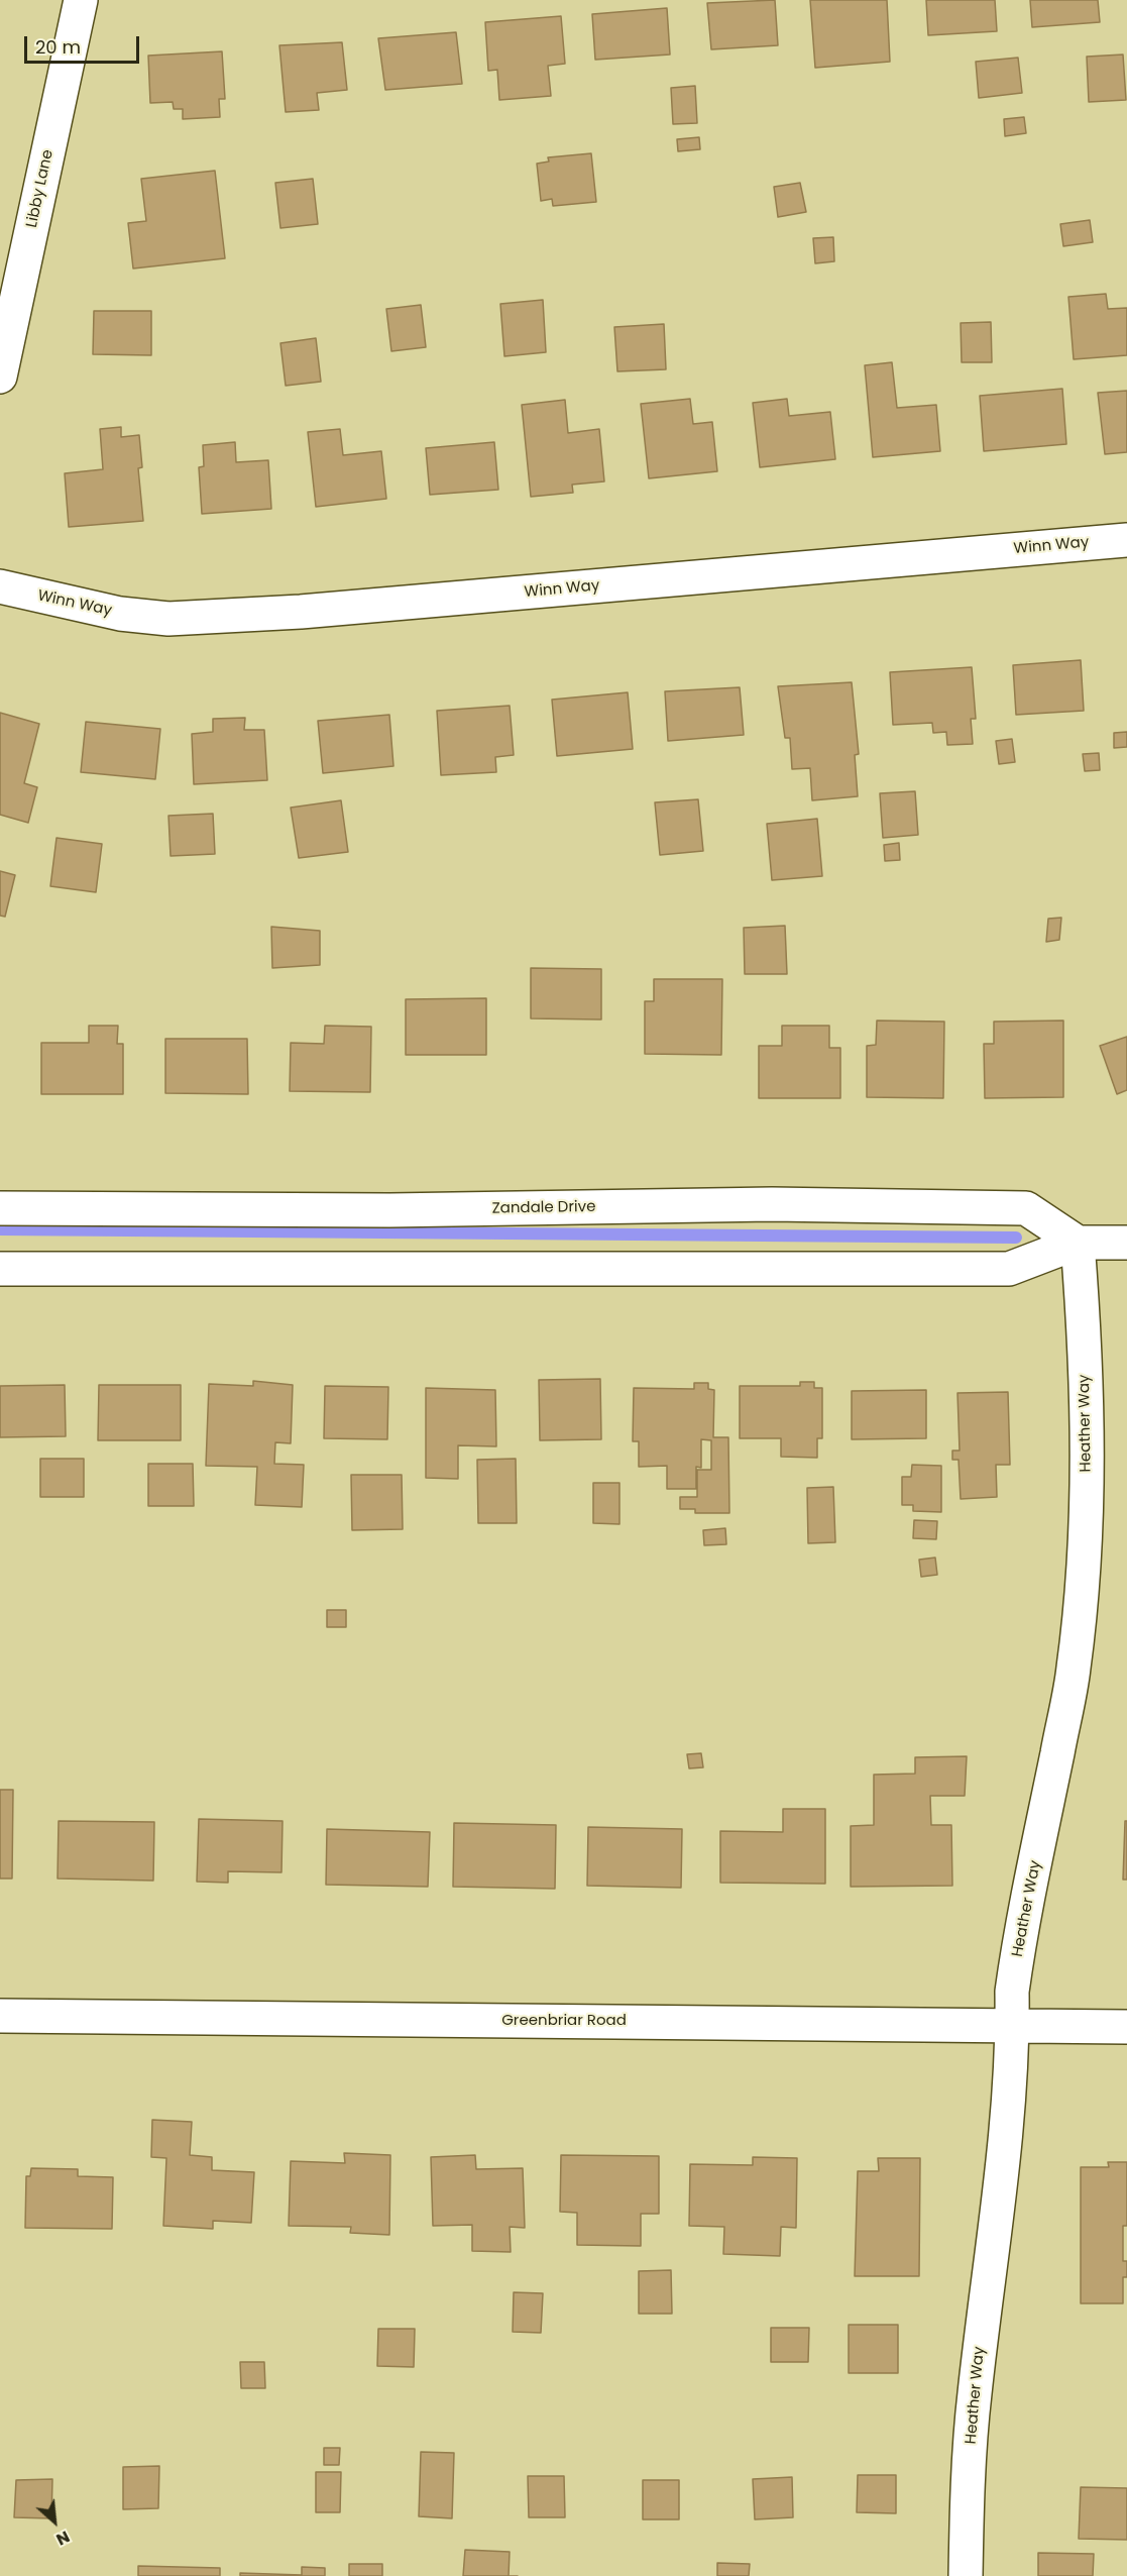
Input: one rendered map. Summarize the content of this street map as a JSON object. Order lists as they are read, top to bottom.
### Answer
{
  "streets": {
    "street": [
      "Libby Lane",
      "Winn Way",
      "Zandale Drive",
      "Heather Way",
      "Greenbriar Road"
    ]
  },
  "crossings": [
    ["Zandale Drive", "Heather Way"],
    ["Heather Way", "Greenbriar Road"]
  ],
  "scale_bar": "20 m",
  "north": "bottom right"
}
